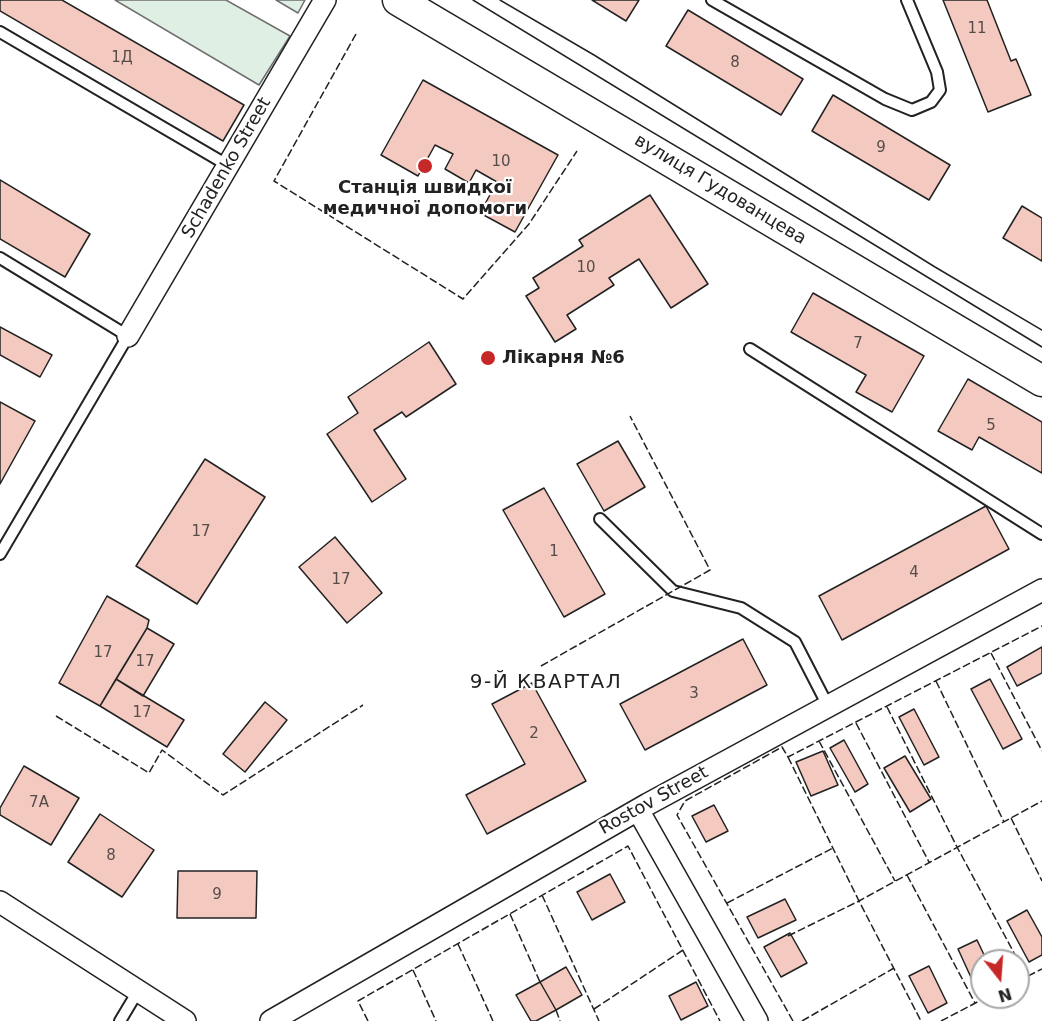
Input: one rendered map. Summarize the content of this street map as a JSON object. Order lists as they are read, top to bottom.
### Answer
{
  "streets": {
    "street": ["Schadenko Street", "вулиця Гудованцева", "Rostov Street"]
  },
  "districts": ["9-Й КВАРТАЛ"],
  "places": ["Станція швидкої медичної допомоги", "Лікарня №6"],
  "house_numbers": [
    "11",
    "1Д",
    "8",
    "9",
    "10",
    "10",
    "7",
    "5",
    "17",
    "1",
    "4",
    "17",
    "17",
    "17",
    "3",
    "17",
    "2",
    "7А",
    "8",
    "9"
  ],
  "north": "bottom"
}
